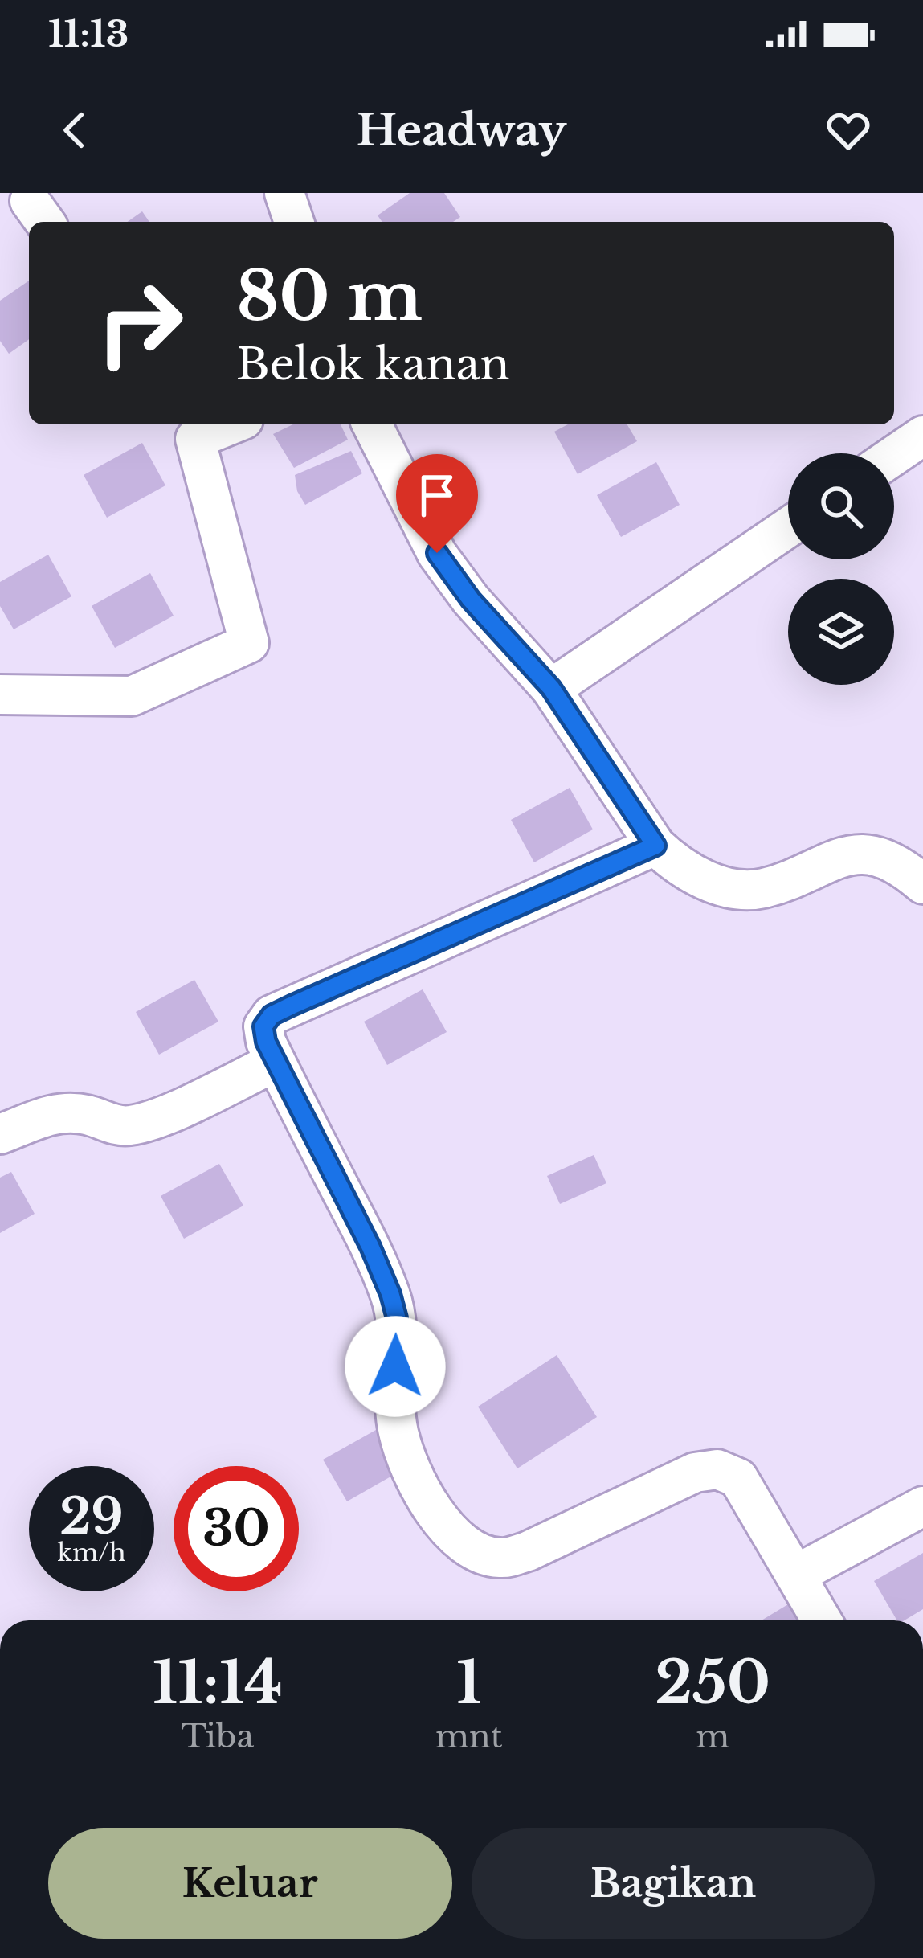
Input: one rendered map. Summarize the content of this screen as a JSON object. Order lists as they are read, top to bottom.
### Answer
{
  "page": {
    "status": "11:13",
    "header": "Headway",
    "turn": ["80 m", "Belok kanan"],
    "speed": "29 km/h",
    "limit": "30",
    "eta": [
      "11:14",
      "Tiba",
      "1",
      "mnt",
      "250",
      "m"
    ],
    "buttons": ["Keluar", "Bagikan"]
  }
}
